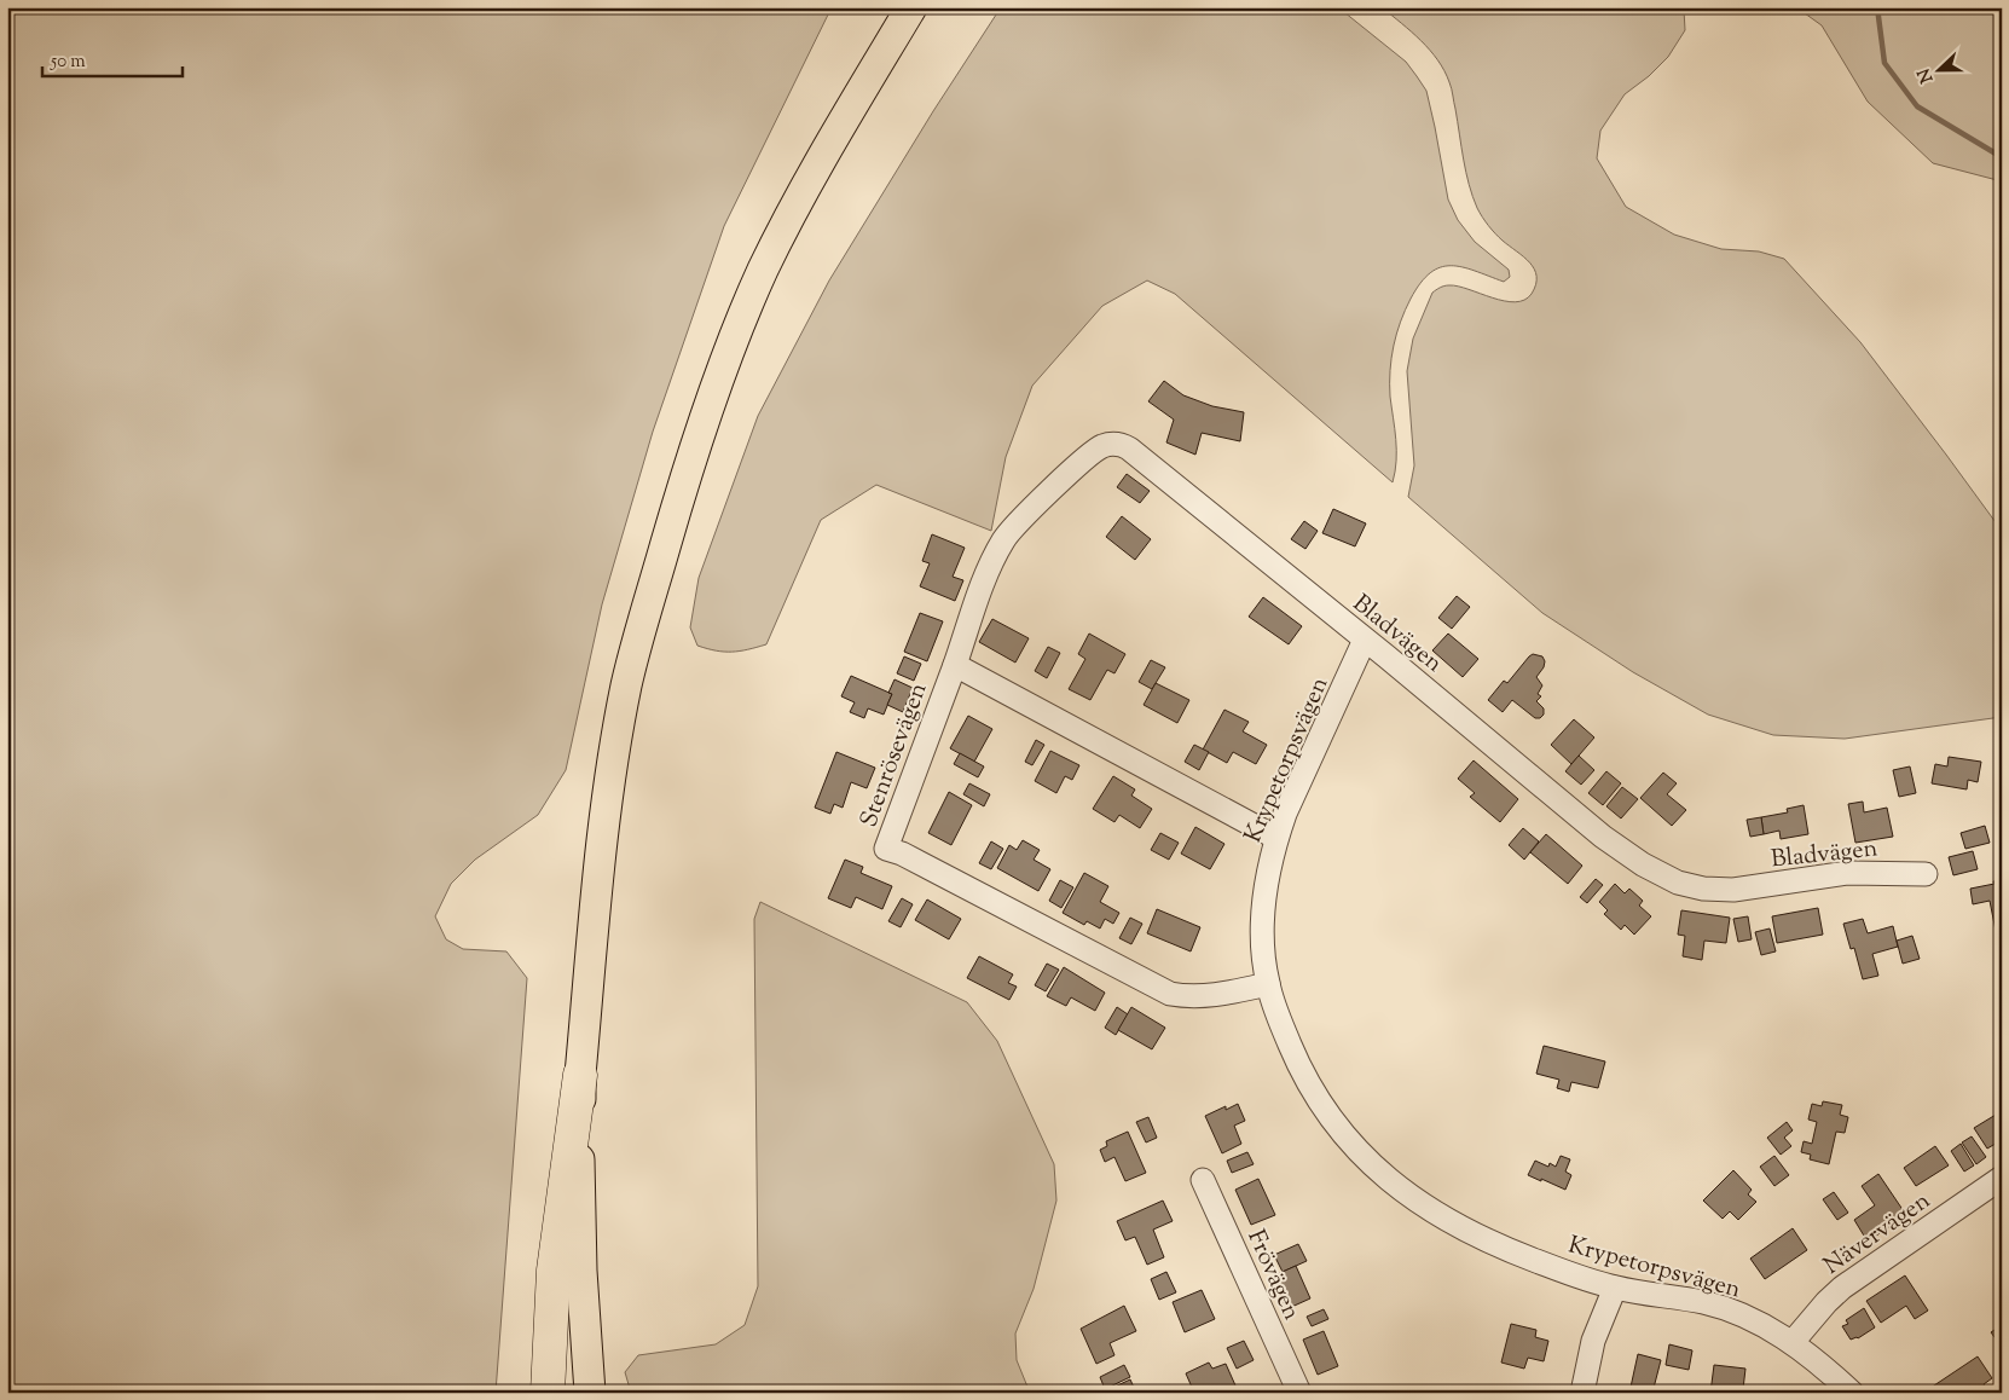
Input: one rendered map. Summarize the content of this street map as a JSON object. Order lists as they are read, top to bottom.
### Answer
{
  "streets": {
    "street": [
      "Bladvägen",
      "Stenrösevägen",
      "Krypetorpsvägen",
      "Nävervägen",
      "Frövägen"
    ]
  },
  "crossings": [
    ["Bladvägen", "Stenrösevägen"],
    ["Bladvägen", "Krypetorpsvägen"],
    ["Stenrösevägen", "Krypetorpsvägen"],
    ["Krypetorpsvägen", "Nävervägen"]
  ],
  "scale_bar": "50 m",
  "north": "left"
}
